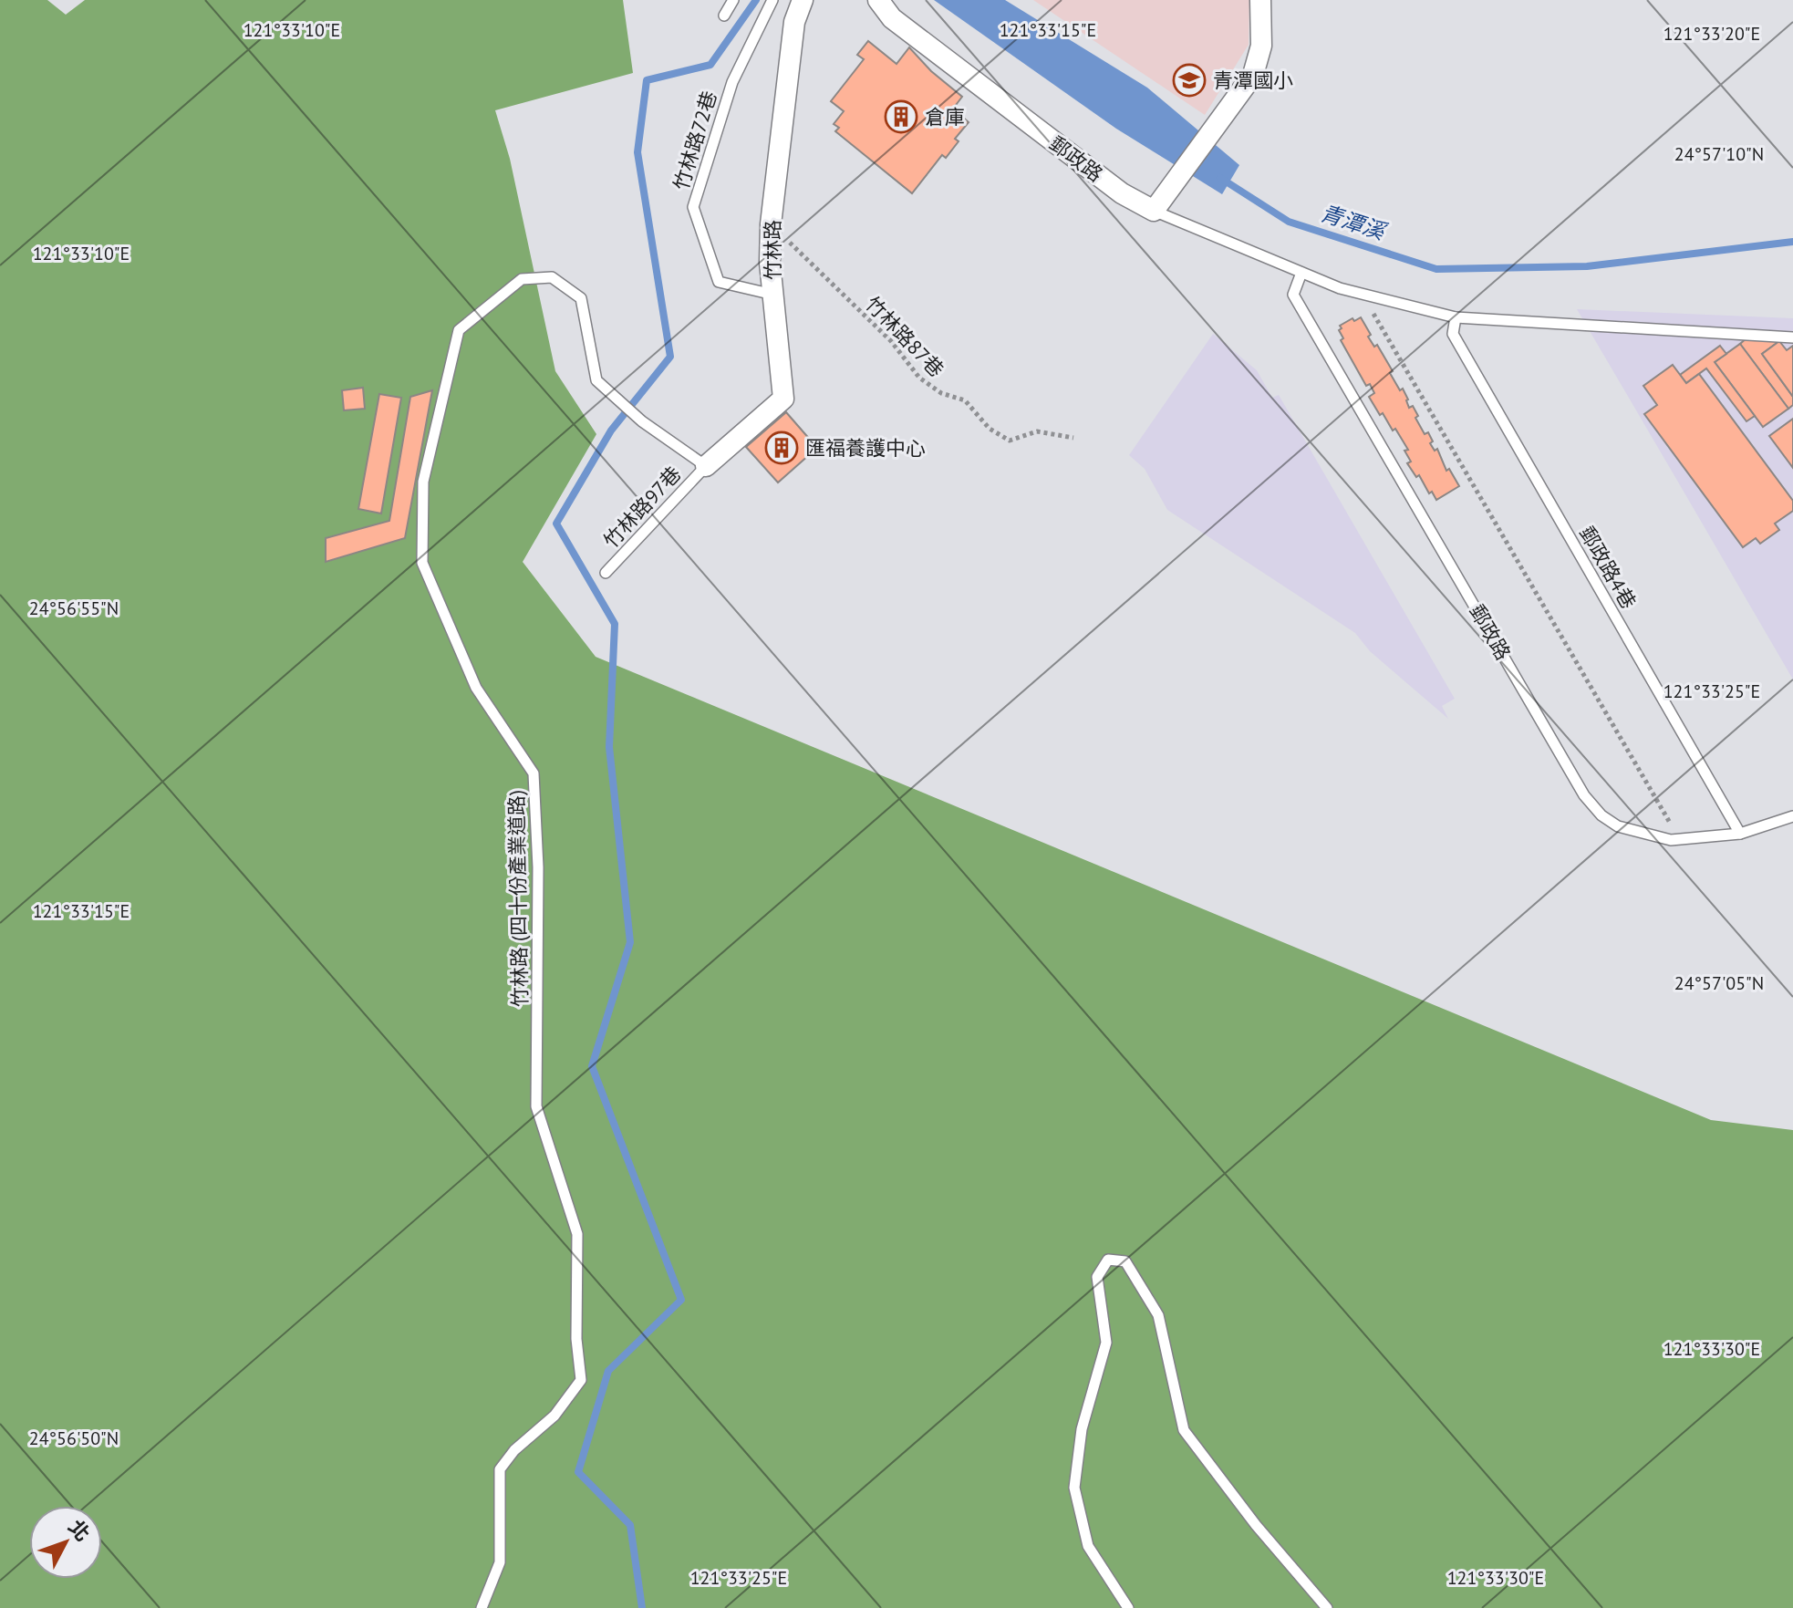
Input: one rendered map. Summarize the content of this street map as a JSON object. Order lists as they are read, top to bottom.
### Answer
{
  "streets": {
    "street": ["郵政路", "竹林路"],
    "lane": [
      "竹林路72巷",
      "竹林路97巷",
      "郵政路4巷",
      "竹林路 (四十份產業道路)"
    ],
    "path": ["竹林路87巷"]
  },
  "crossings": [
    ["竹林路72巷", "竹林路"],
    ["郵政路", "郵政路4巷"],
    ["竹林路", "竹林路87巷"],
    ["竹林路", "竹林路97巷"],
    ["竹林路", "竹林路 (四十份產業道路)"],
    ["竹林路97巷", "竹林路 (四十份產業道路)"]
  ],
  "water": ["青潭溪"],
  "places": {
    "school or university": ["青潭國小"],
    "building": ["倉庫", "匯福養護中心"]
  },
  "north": "top right",
  "coordinates": [
    "121°33'10\"E",
    "121°33'15\"E",
    "121°33'20\"E",
    "24°57'10\"N",
    "24°56'55\"N",
    "121°33'25\"E",
    "24°57'05\"N",
    "121°33'30\"E",
    "24°56'50\"N"
  ]
}
